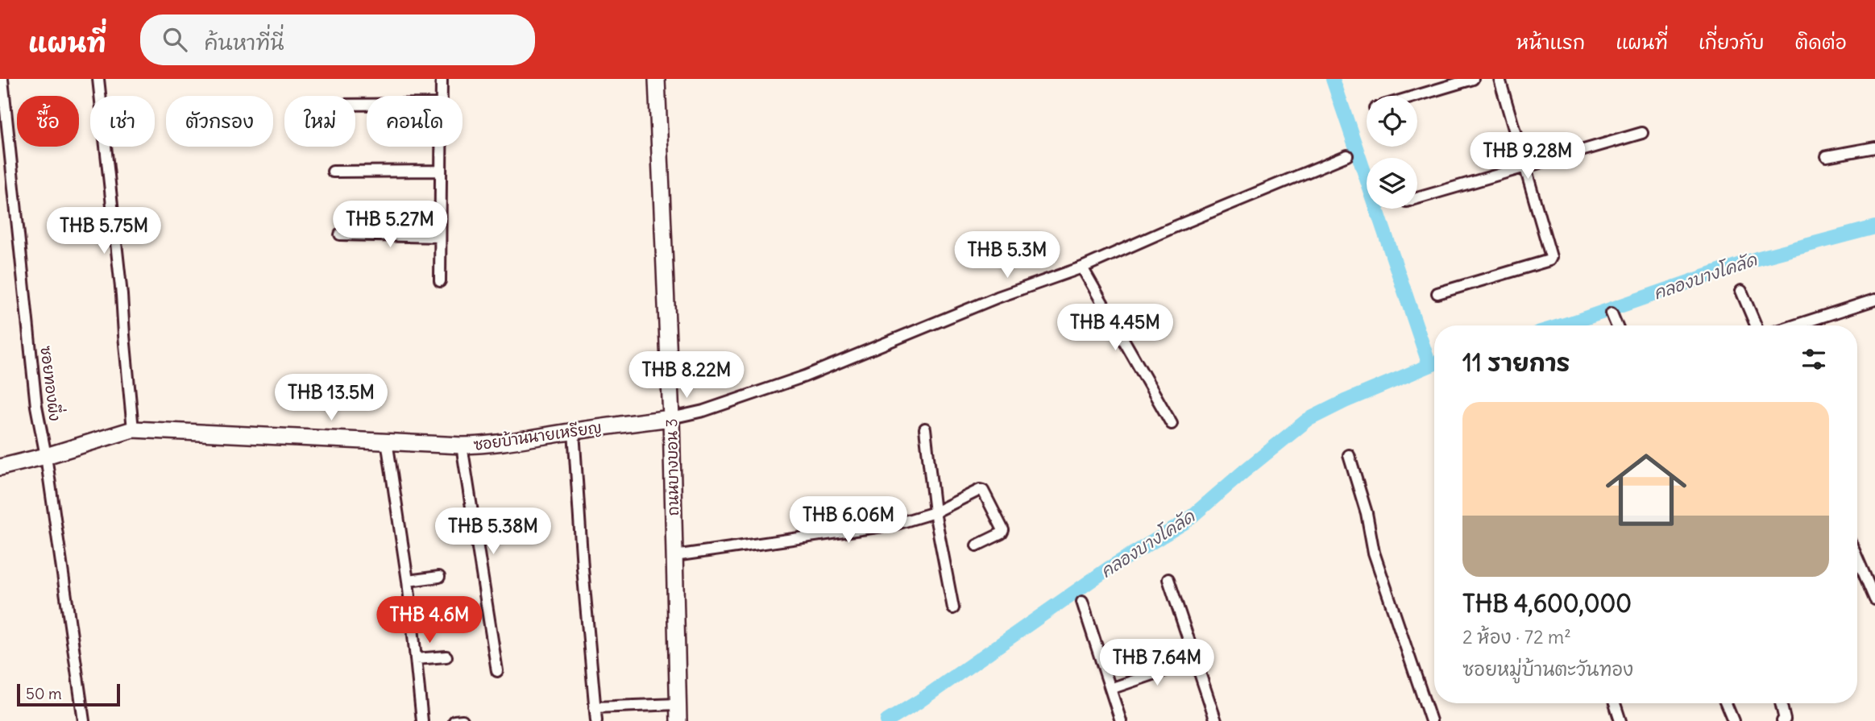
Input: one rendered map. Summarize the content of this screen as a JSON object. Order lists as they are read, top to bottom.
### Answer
{
  "streets": {
    "street": ["ซอยทองผึ่ง", "ซอยบ้านนายเหรียญ", "ถนนบางบอน 3"]
  },
  "crossings": [
    ["ซอยทองผึ่ง", "ซอยบ้านนายเหรียญ"],
    ["ซอยบ้านนายเหรียญ", "ถนนบางบอน 3"]
  ],
  "water": ["คลองบางโคลัด"],
  "scale_bar": "50 m",
  "page": {
    "header": "แผนที่",
    "search": "ค้นหาที่นี่",
    "nav": [
      "หน้าแรก",
      "แผนที่",
      "เกี่ยวกับ",
      "ติดต่อ"
    ],
    "chip": [
      "ซื้อ",
      "เช่า",
      "ตัวกรอง",
      "ใหม่",
      "คอนโด"
    ],
    "price": [
      "THB 9.28M",
      "THB 5.27M",
      "THB 5.75M",
      "THB 5.3M",
      "THB 4.45M",
      "THB 8.22M",
      "THB 13.5M",
      "THB 6.06M",
      "THB 5.38M",
      "THB 4.6M",
      "THB 7.64M"
    ],
    "heading": "11 รายการ",
    "list": [
      {
        "name": "THB 4,600,000",
        "note": "2 ห้อง · 72 m² · ซอยหมู่บ้านตะวันทอง"
      }
    ],
    "scale": "50 m"
  }
}
